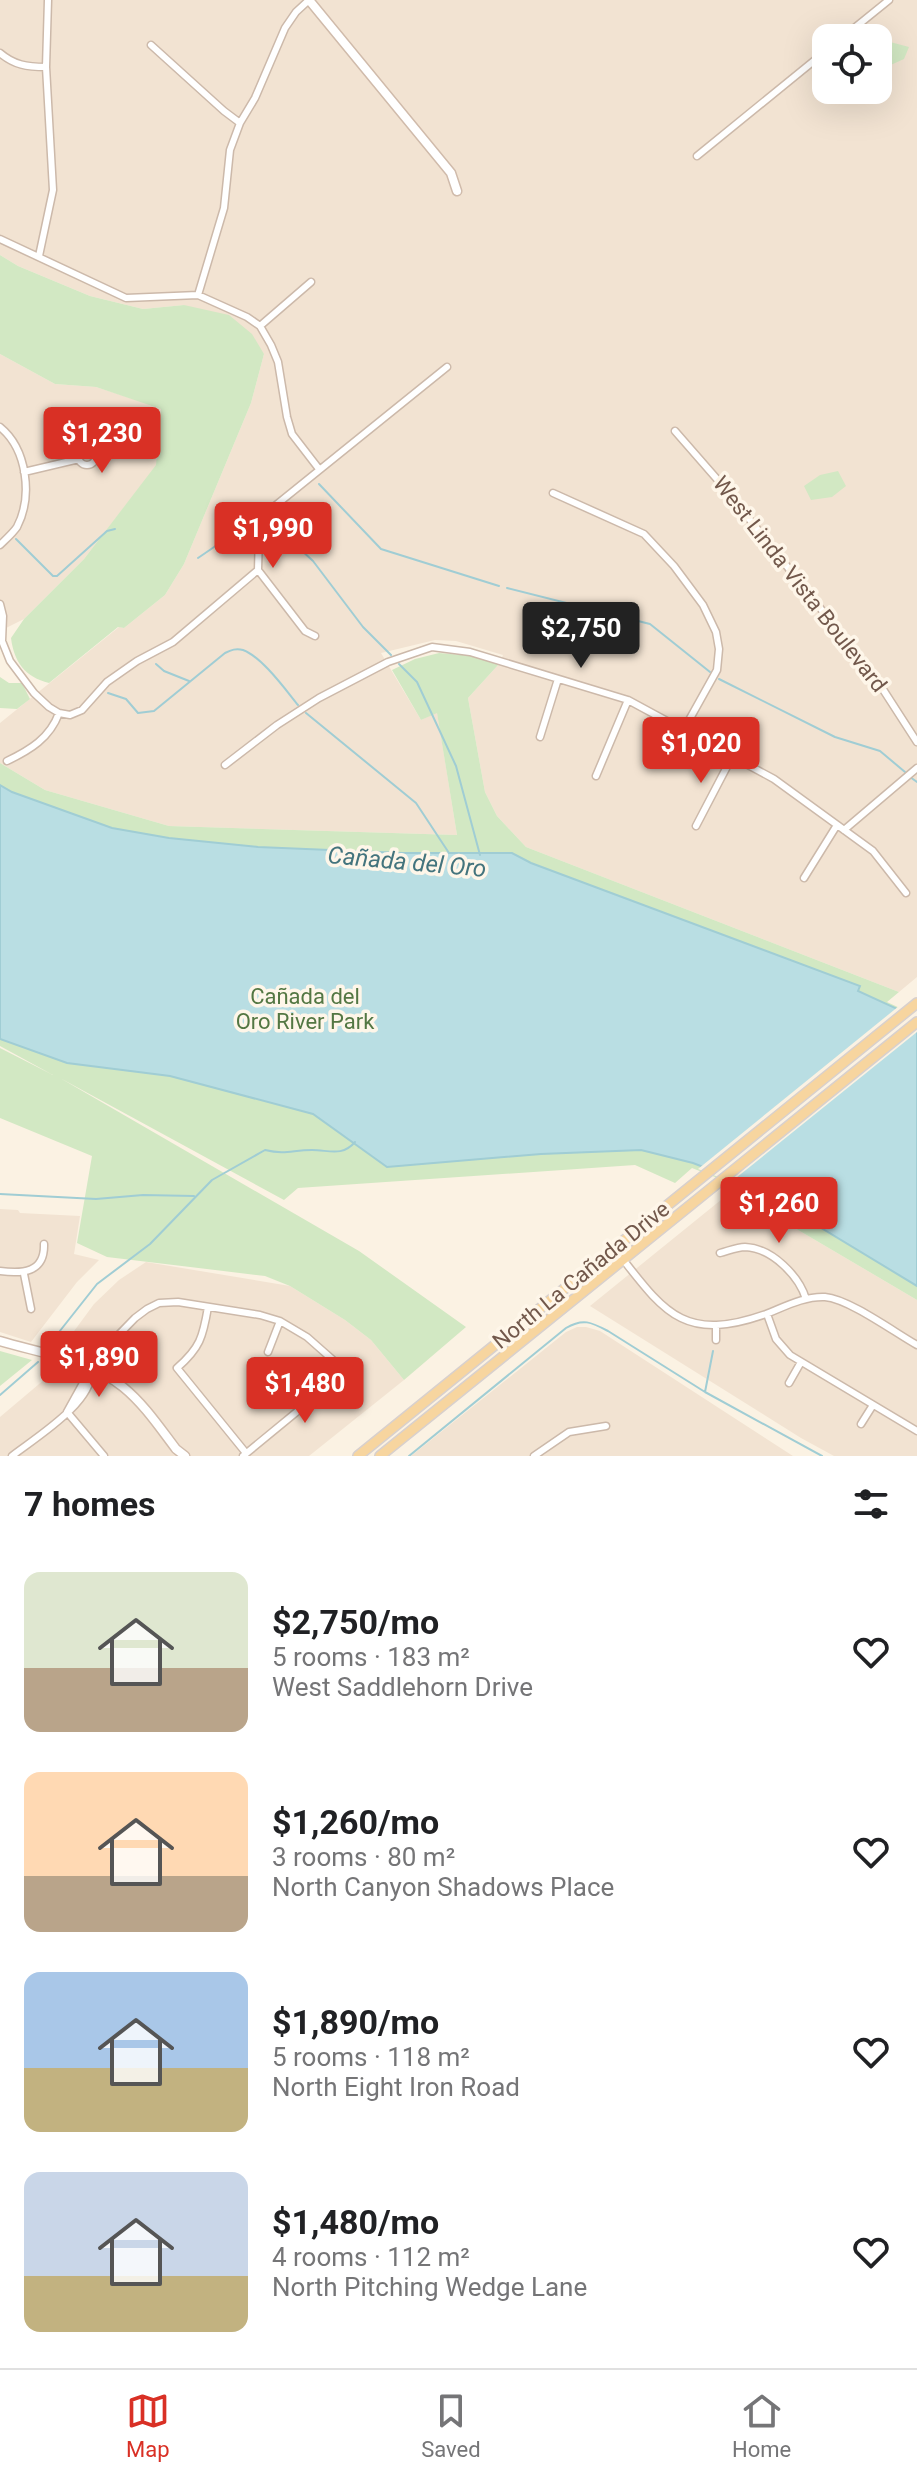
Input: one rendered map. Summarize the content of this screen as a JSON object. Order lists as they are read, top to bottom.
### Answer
{
  "streets": {
    "main road": ["North La Cañada Drive"],
    "street": ["West Linda Vista Boulevard"]
  },
  "water": ["Cañada del Oro"],
  "parks": ["Cañada del Oro River Park"],
  "page": {
    "price": [
      "$1,230",
      "$1,990",
      "$2,750",
      "$1,020",
      "$1,260",
      "$1,890",
      "$1,480"
    ],
    "heading": "7 homes",
    "list": [
      {
        "name": "$2,750/mo",
        "note": "5 rooms · 183 m² · West Saddlehorn Drive"
      },
      {
        "name": "$1,260/mo",
        "note": "3 rooms · 80 m² · North Canyon Shadows Place"
      },
      {
        "name": "$1,890/mo",
        "note": "5 rooms · 118 m² · North Eight Iron Road"
      },
      {
        "name": "$1,480/mo",
        "note": "4 rooms · 112 m² · North Pitching Wedge Lane"
      }
    ],
    "tabs": ["Map", "Saved", "Home"]
  }
}
